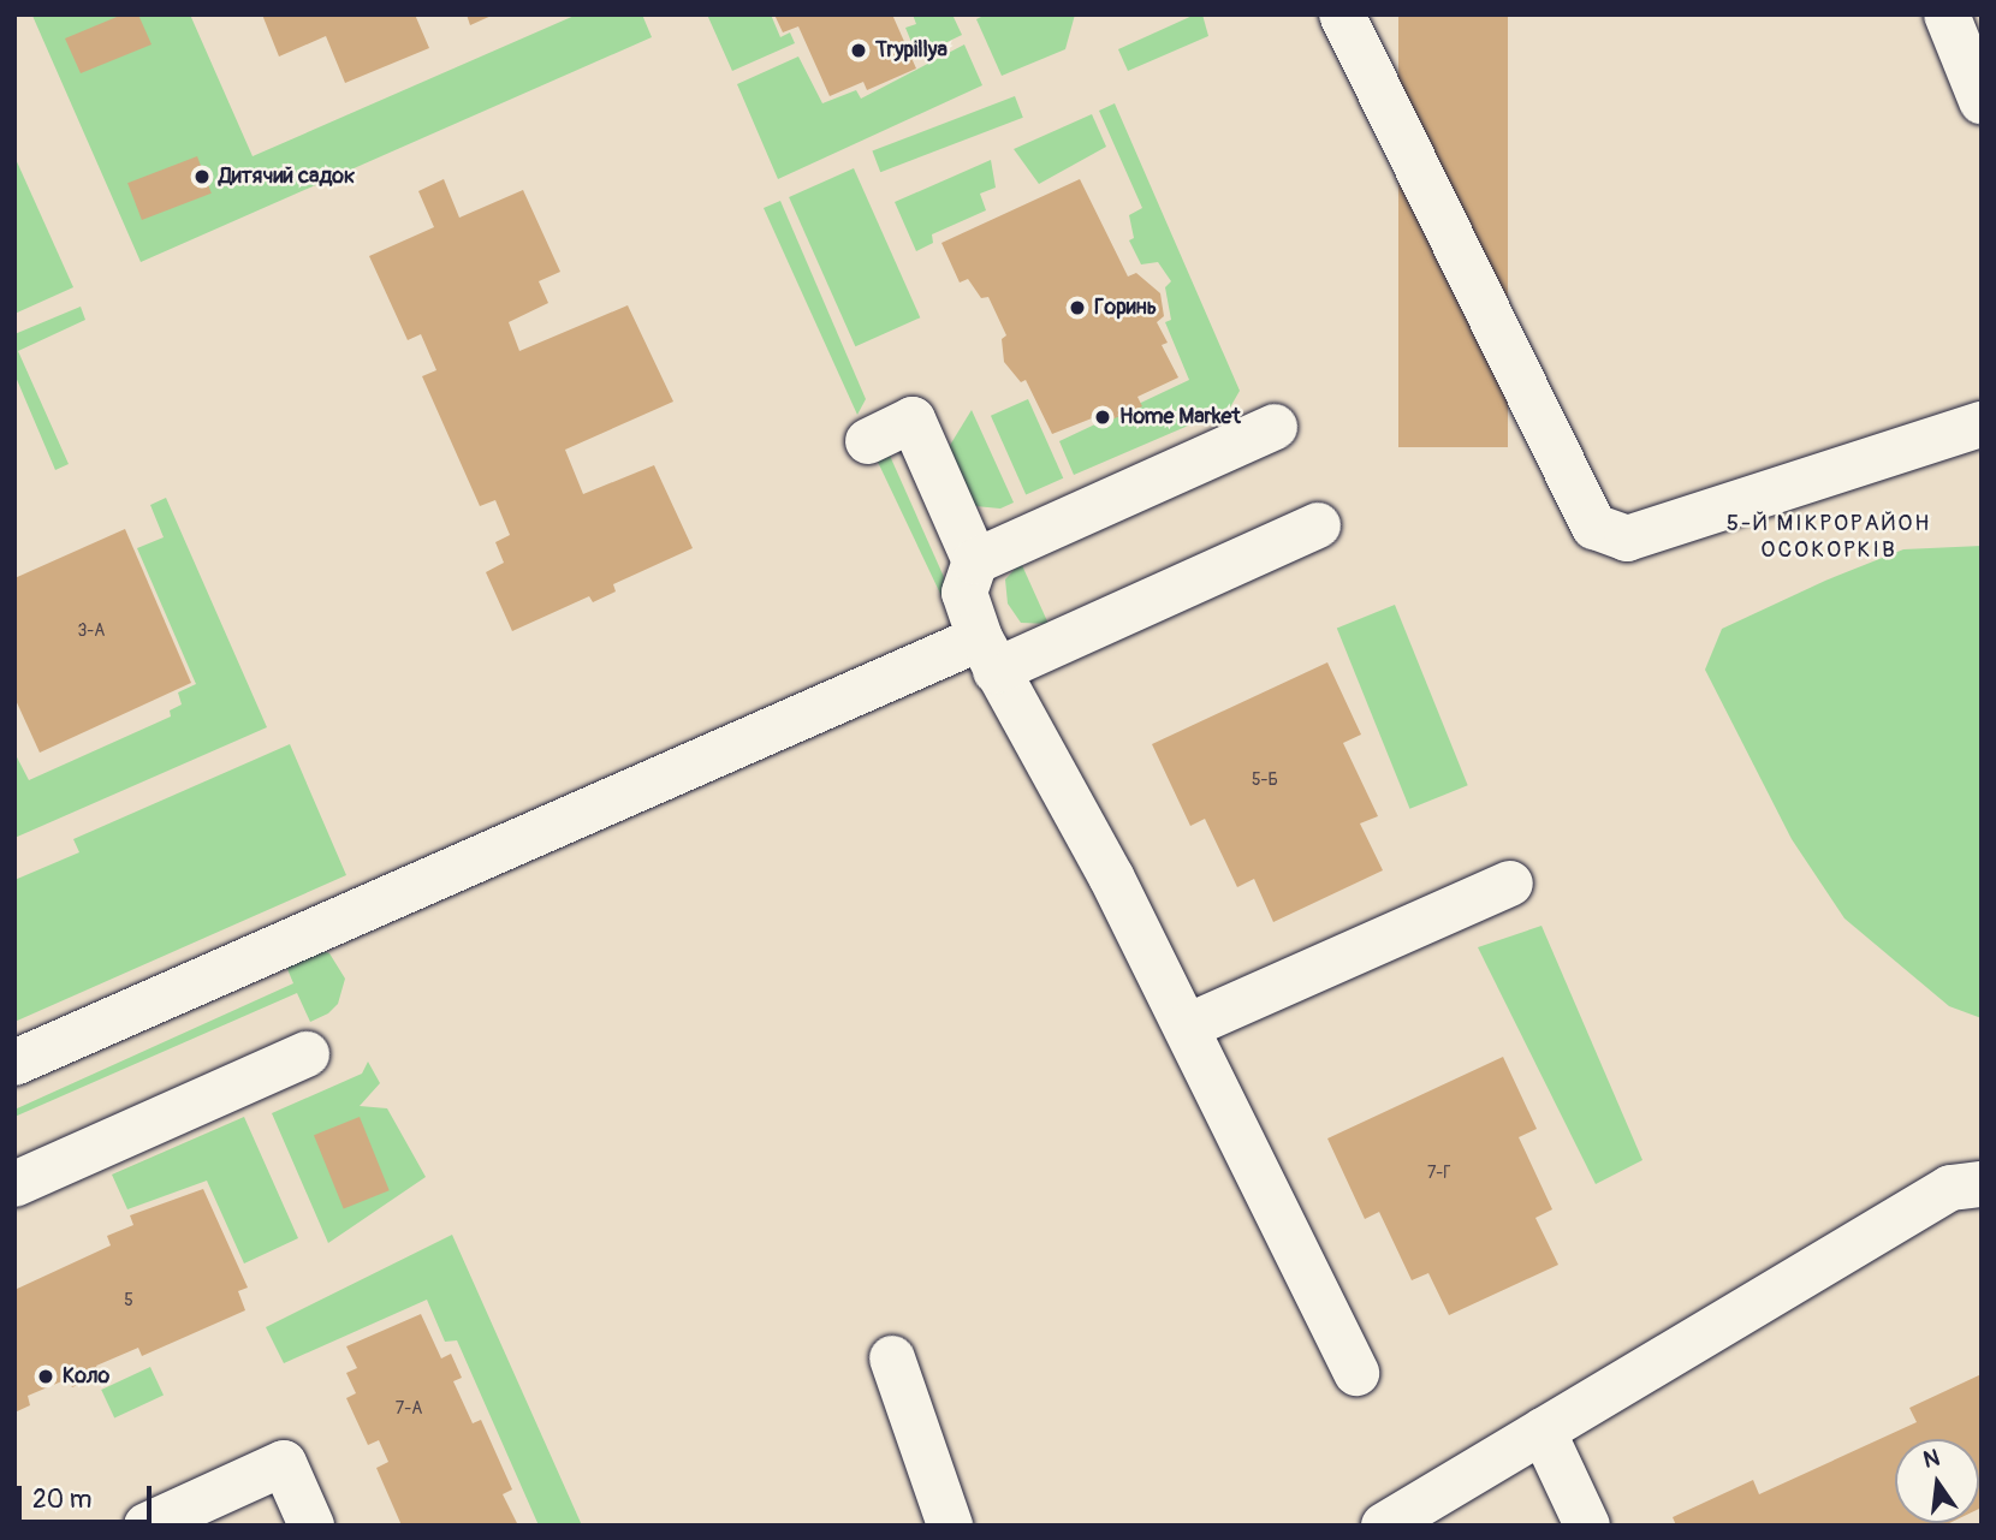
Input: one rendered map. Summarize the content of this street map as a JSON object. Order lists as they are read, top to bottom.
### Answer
{
  "districts": ["5-Й МІКРОРАЙОН ОСОКОРКІВ"],
  "places": [
    "Trypillya",
    "Дитячий садок",
    "Горинь",
    "Home Market",
    "Коло"
  ],
  "house_numbers": [
    "3-А",
    "5-Б",
    "7-Г",
    "5",
    "7-А"
  ],
  "scale_bar": "20 m",
  "north": "top"
}
